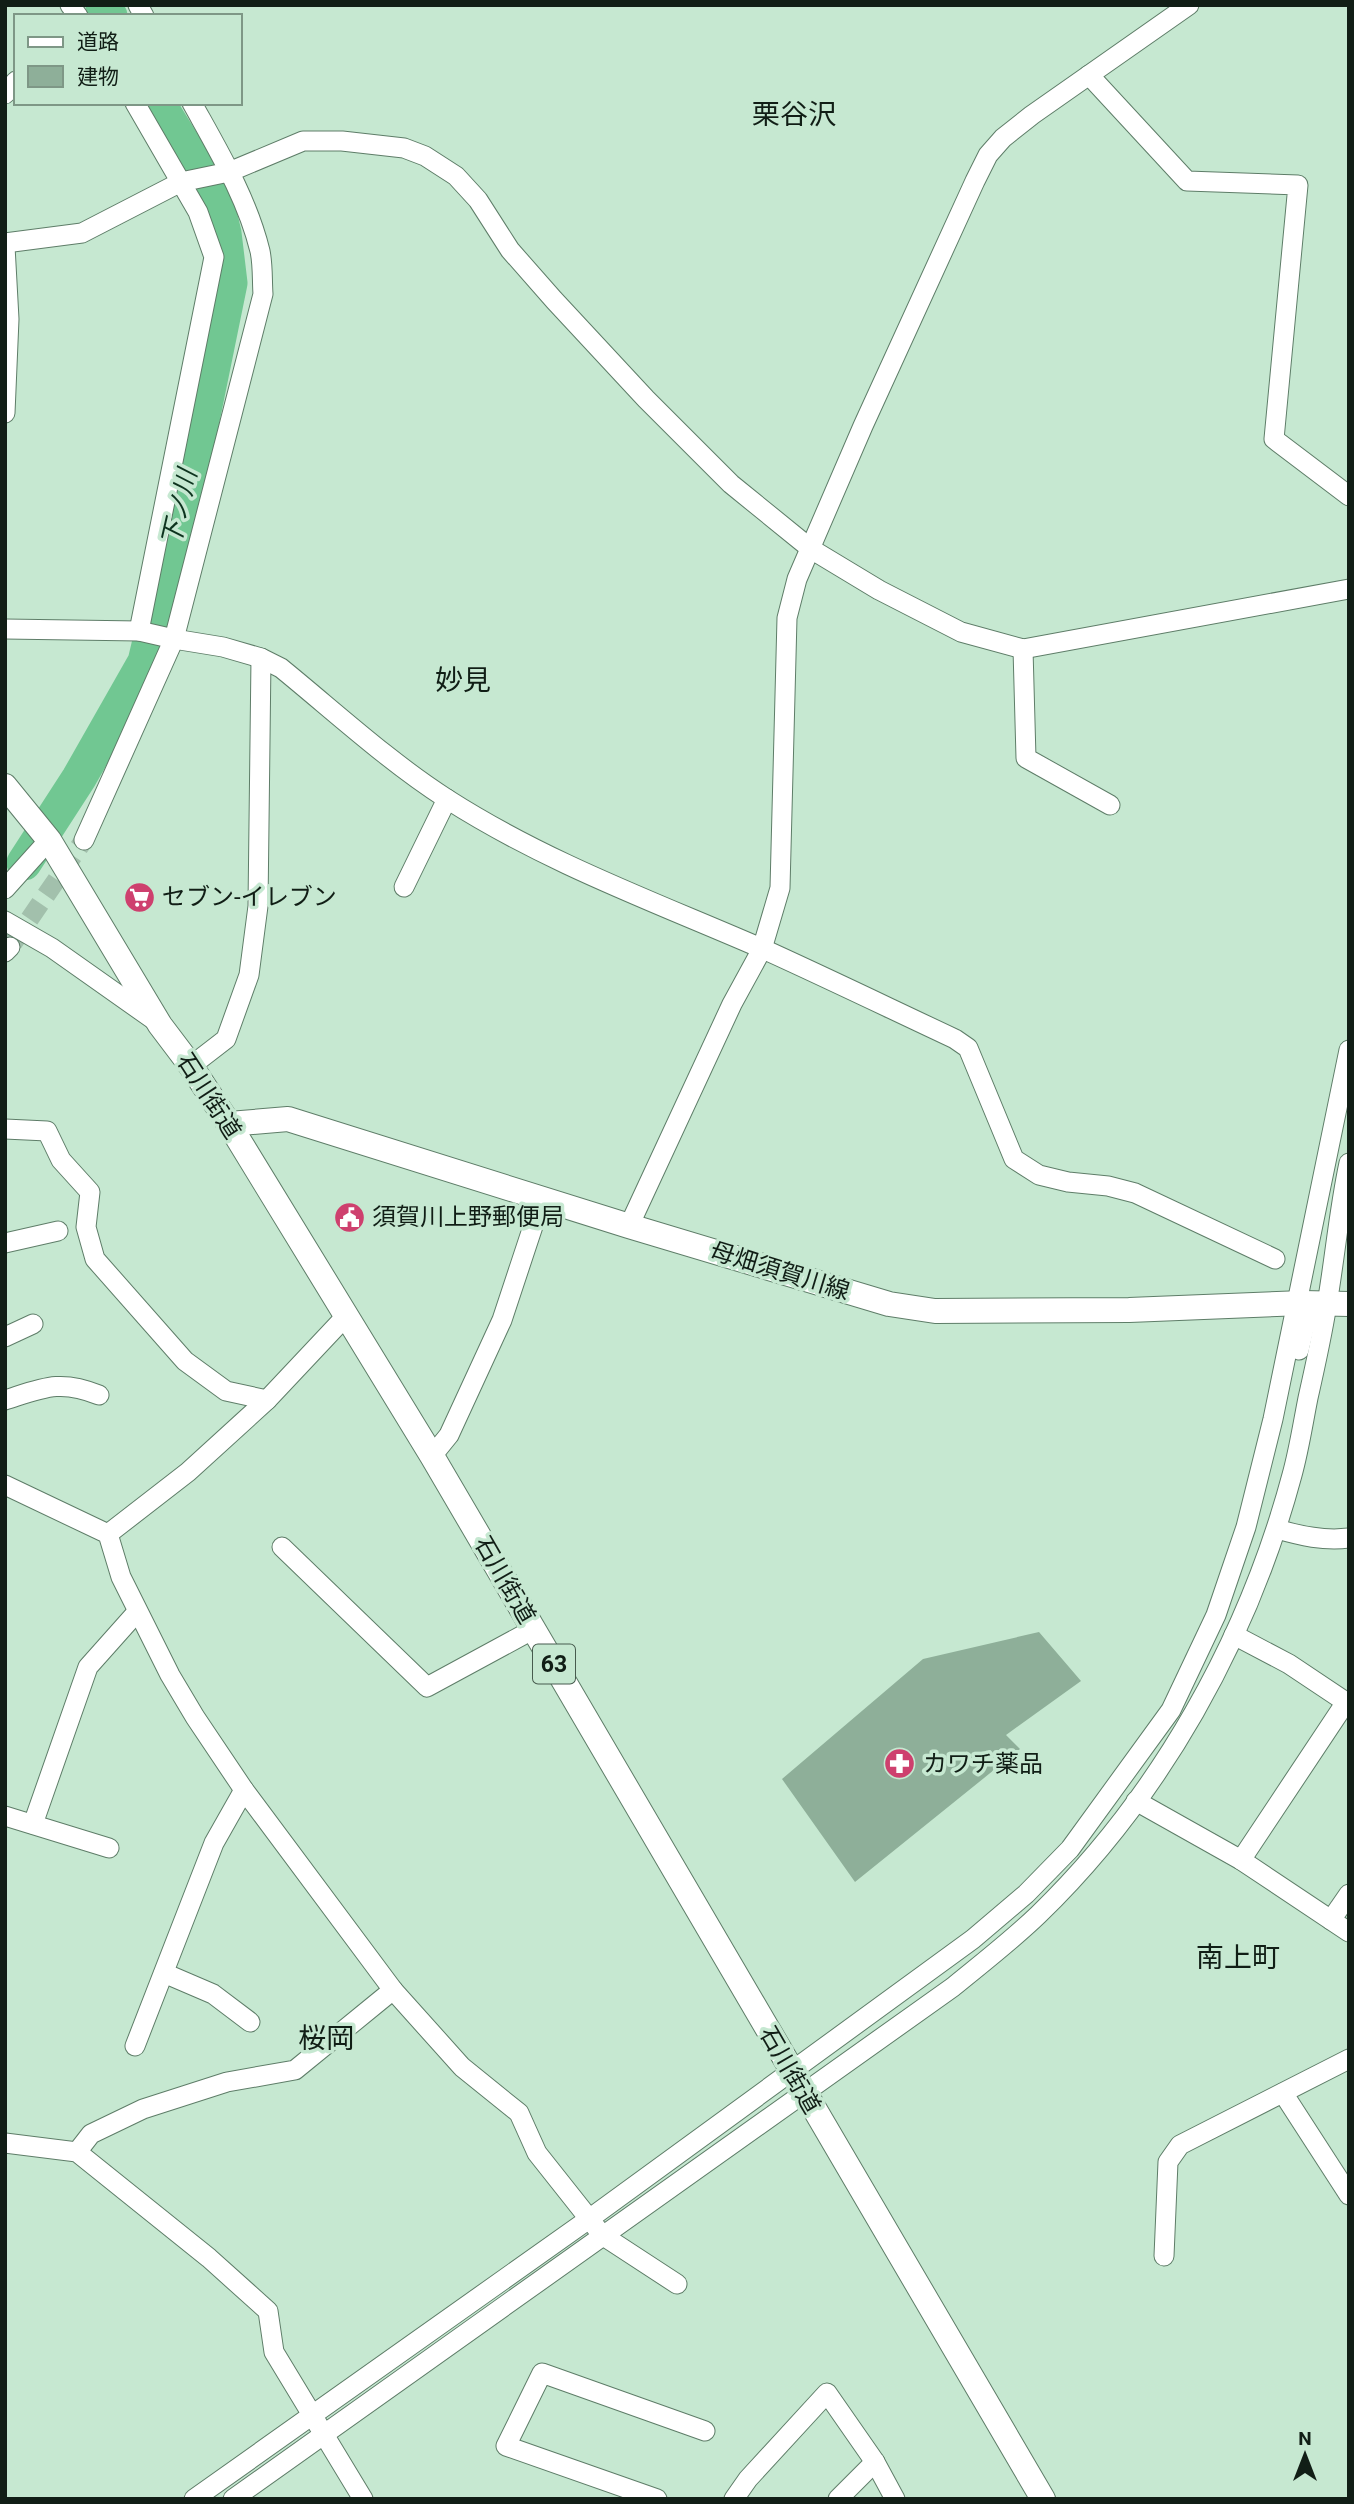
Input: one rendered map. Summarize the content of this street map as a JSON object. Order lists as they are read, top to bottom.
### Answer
{
  "streets": {
    "main road": ["石川街道", "母畑須賀川線", "63"]
  },
  "crossings": [
    ["石川街道", "母畑須賀川線"]
  ],
  "districts": [
    "栗谷沢",
    "妙見",
    "南上町",
    "桜岡"
  ],
  "water": ["下ノ川"],
  "places": {
    "supermarket": ["セブン-イレブン"],
    "public building": ["須賀川上野郵便局"],
    "pharmacy": ["カワチ薬品"]
  },
  "legend": ["道路", "建物"],
  "north": "top"
}
